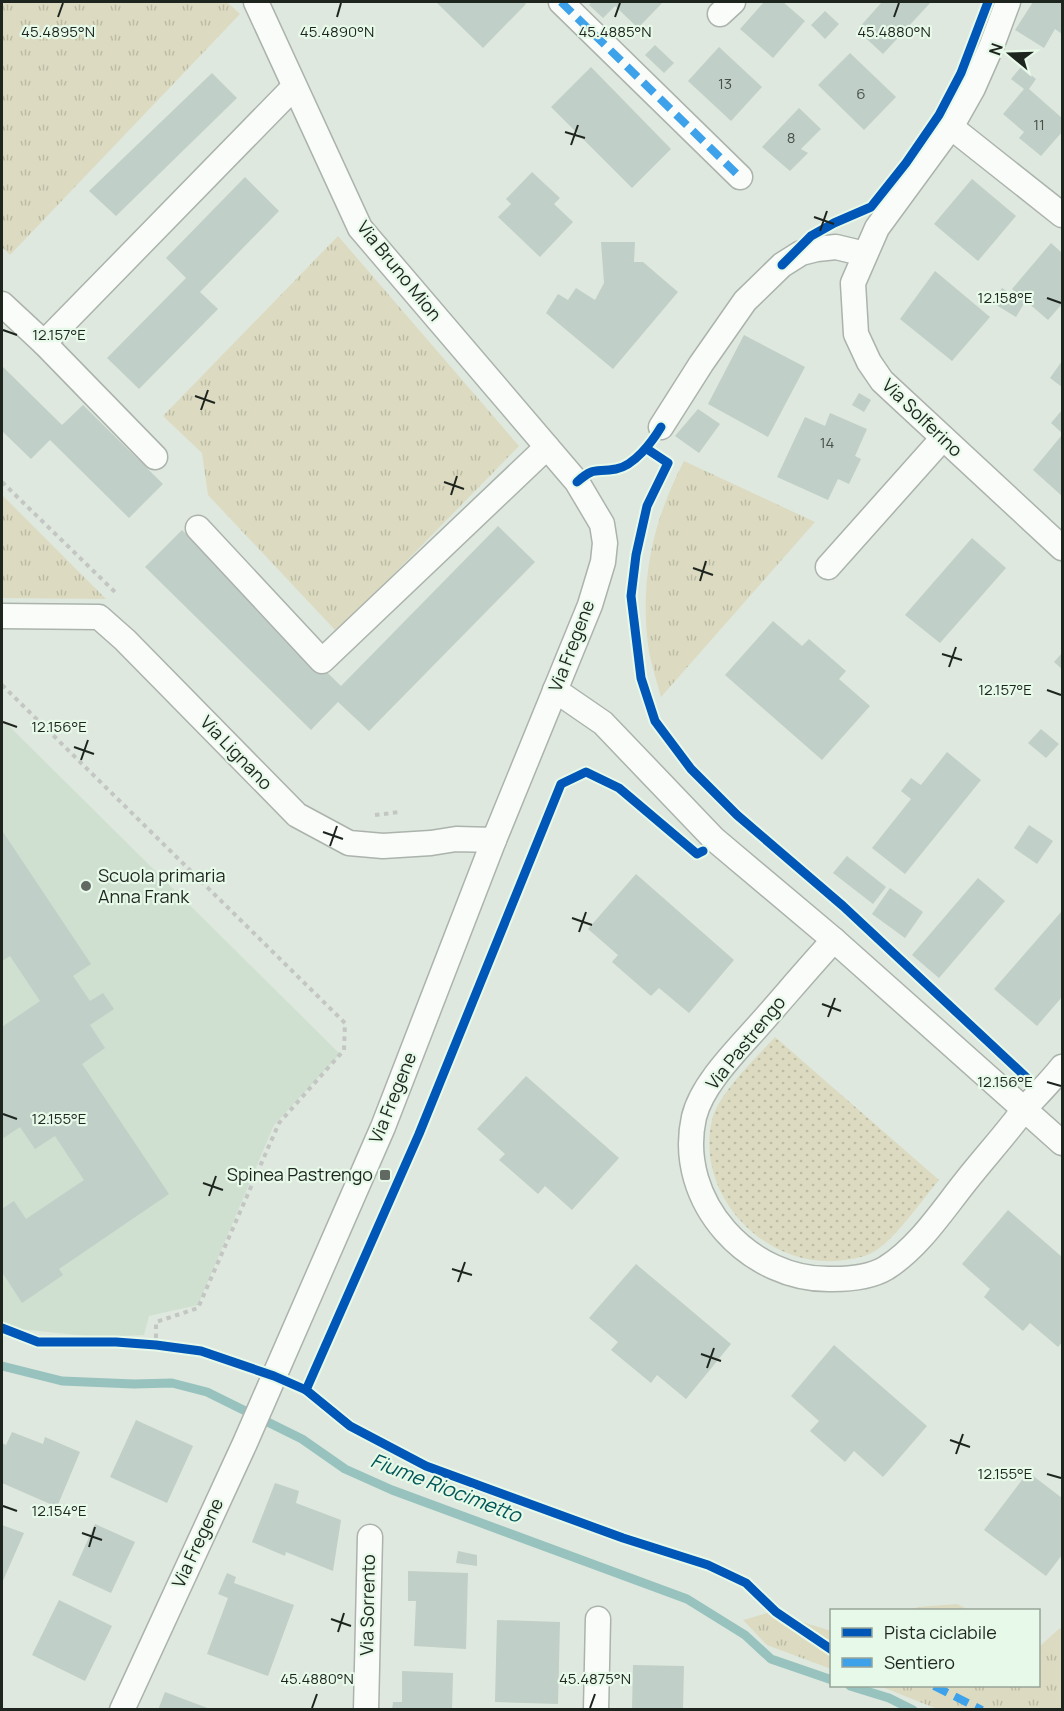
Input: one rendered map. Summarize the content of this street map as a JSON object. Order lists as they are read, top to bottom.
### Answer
{
  "streets": {
    "street": [
      "Via Bruno Mion",
      "Via Solferino",
      "Via Fregene",
      "Via Lignano",
      "Via Pastrengo",
      "Via Sorrento"
    ]
  },
  "crossings": [
    ["Via Bruno Mion", "Via Fregene"],
    ["Via Fregene", "Via Lignano"]
  ],
  "water": ["Fiume Riocimetto"],
  "places": {
    "other": ["Scuola primaria Anna Frank"],
    "transit": ["Spinea Pastrengo"]
  },
  "house_numbers": [
    "13",
    "6",
    "11",
    "8",
    "14"
  ],
  "legend": ["Pista ciclabile", "Sentiero"],
  "north": "left",
  "coordinates": [
    "45.4895°N",
    "45.4890°N",
    "45.4885°N",
    "45.4880°N",
    "12.158°E",
    "12.157°E",
    "12.156°E",
    "12.155°E",
    "12.154°E",
    "45.4875°N"
  ]
}
